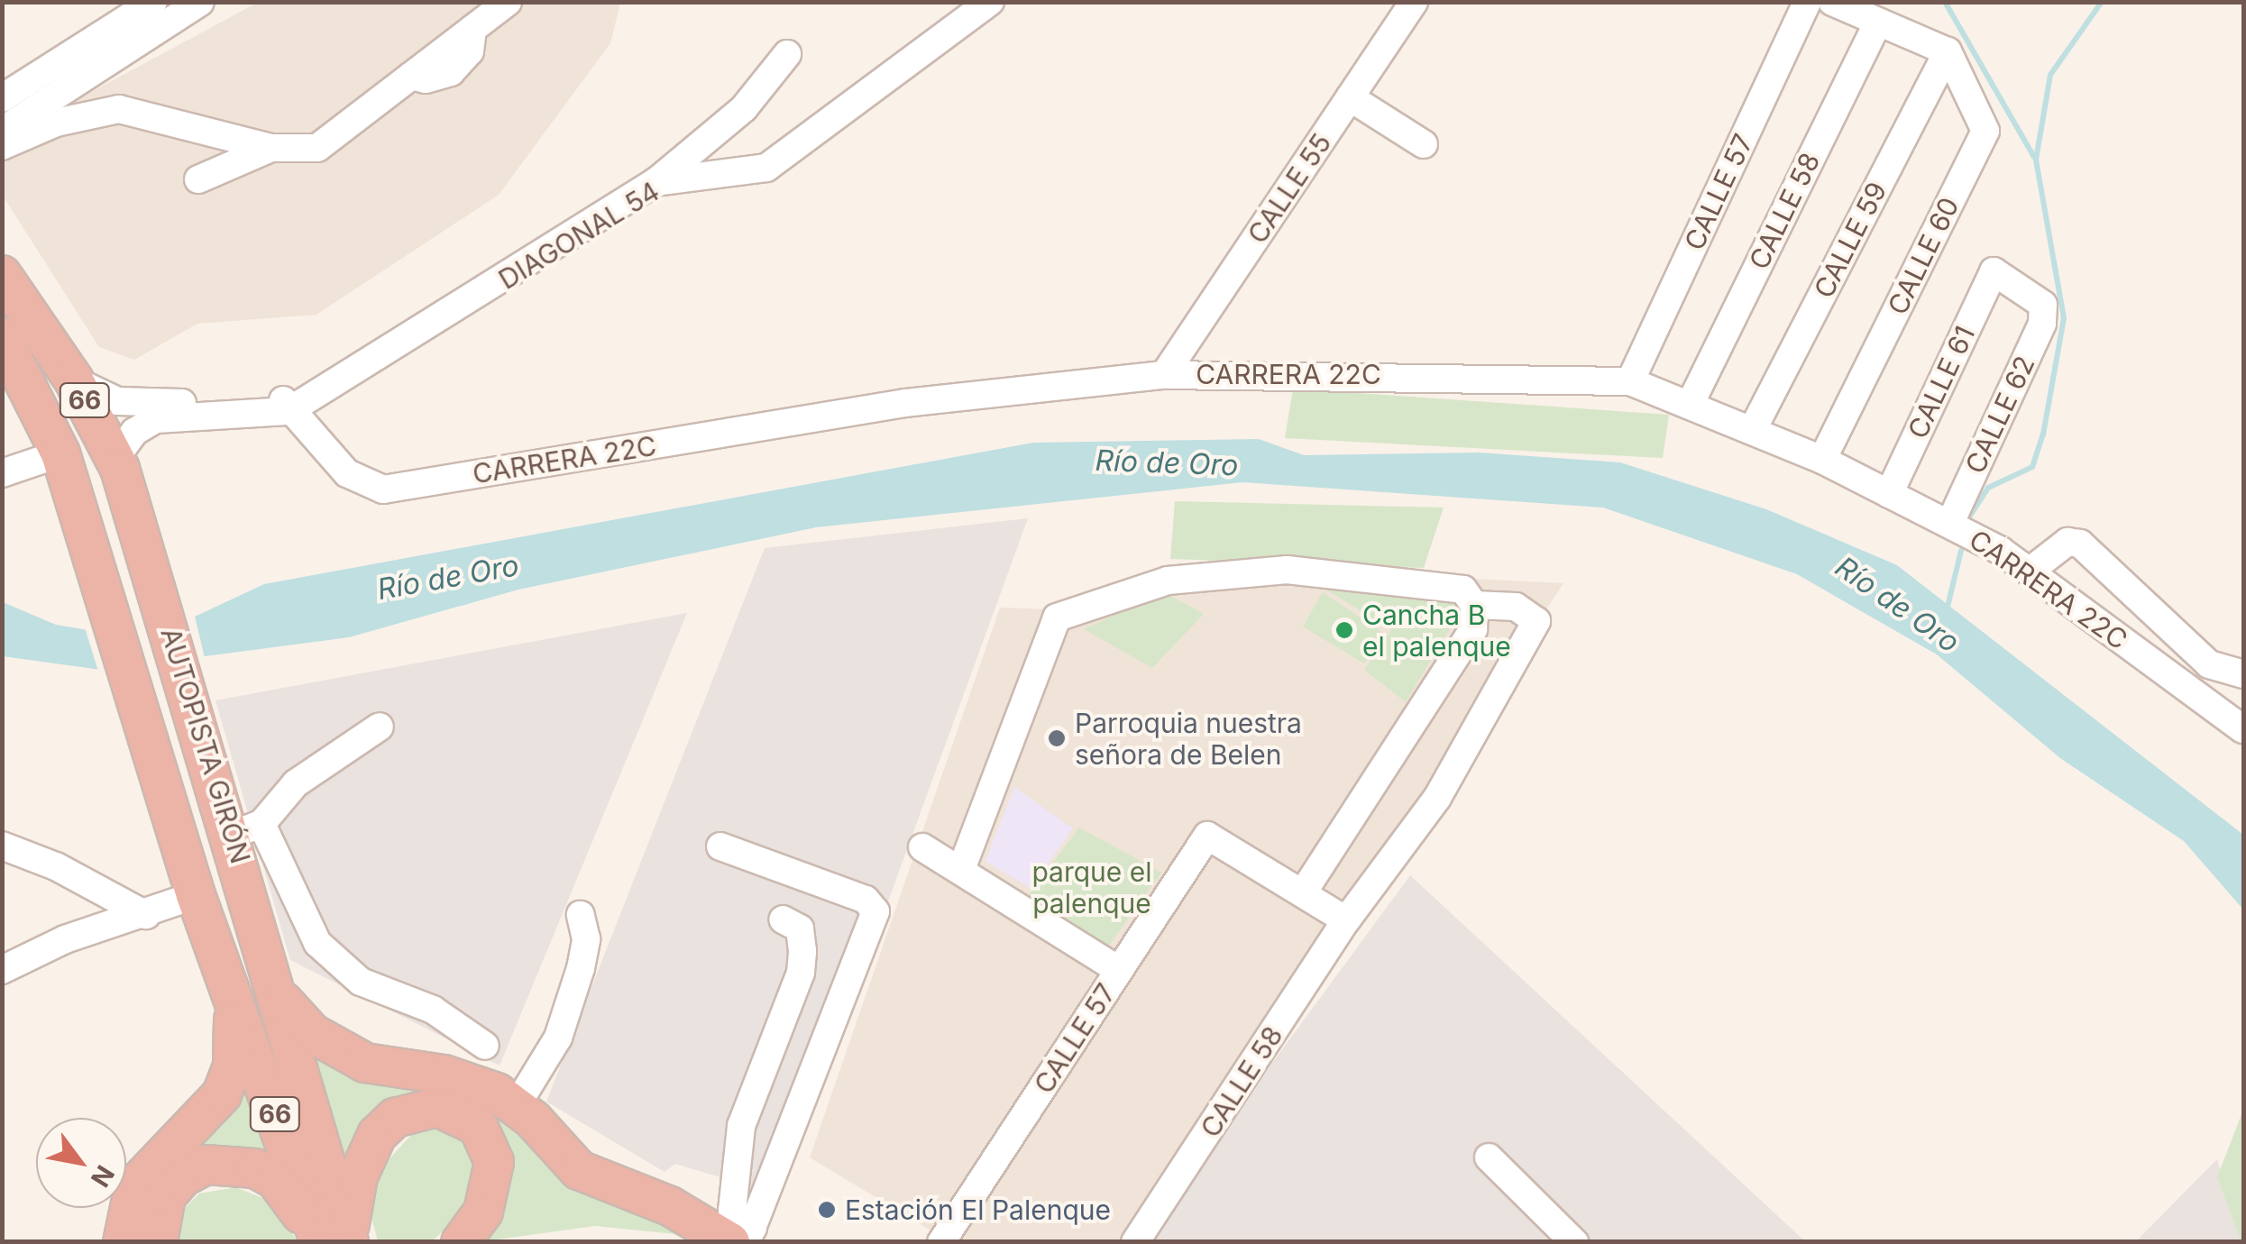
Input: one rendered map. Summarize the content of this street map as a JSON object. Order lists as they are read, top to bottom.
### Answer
{
  "streets": {
    "highway": ["66", "AUTOPISTA GIRÓN"],
    "street": [
      "CALLE 55",
      "CALLE 57",
      "CALLE 58",
      "DIAGONAL 54",
      "CALLE 59",
      "CALLE 60",
      "CARRERA 22C",
      "CALLE 61",
      "CALLE 62"
    ]
  },
  "crossings": [
    ["CALLE 55", "CARRERA 22C"],
    ["CALLE 57", "CARRERA 22C"],
    ["CALLE 58", "CARRERA 22C"],
    ["DIAGONAL 54", "CARRERA 22C"],
    ["DIAGONAL 54", "AUTOPISTA GIRÓN"],
    ["CALLE 59", "CALLE 60"],
    ["CALLE 59", "CARRERA 22C"],
    ["CALLE 60", "CARRERA 22C"],
    ["CARRERA 22C", "CALLE 61"],
    ["CARRERA 22C", "CALLE 62"],
    ["CALLE 61", "CALLE 62"]
  ],
  "water": ["Río de Oro"],
  "parks": ["parque el palenque"],
  "places": ["Cancha B el palenque", "Parroquia nuestra señora de Belen", "Estación El Palenque"],
  "north": "bottom right"
}
